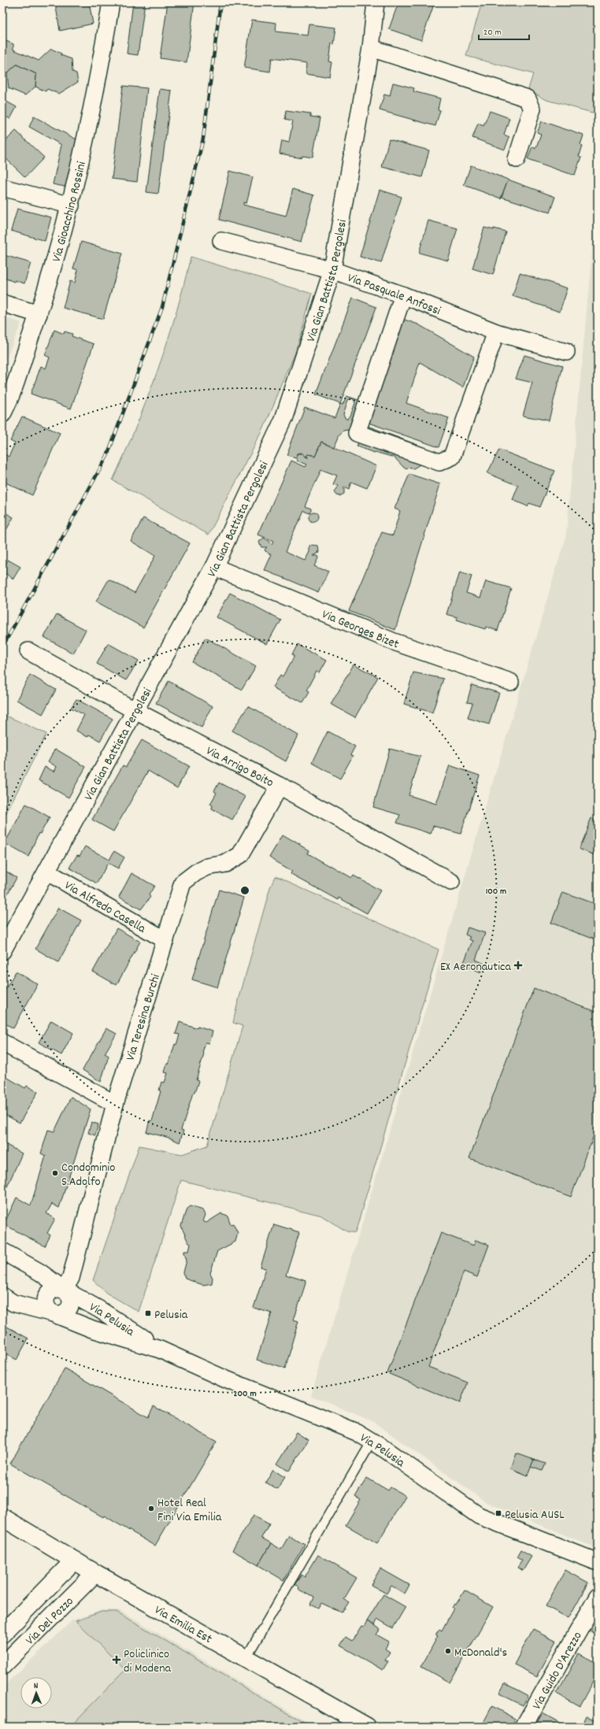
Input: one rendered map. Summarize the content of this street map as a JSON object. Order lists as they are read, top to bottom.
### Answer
{
  "streets": {
    "street": [
      "Via Gioacchino Rossini",
      "Via Gian Battista Pergolesi",
      "Via Pasquale Anfossi",
      "Via Georges Bizet",
      "Via Arrigo Boito",
      "Via Alfredo Casella",
      "Via Teresina Burchi",
      "Via Pelusia",
      "Via Del Pozzo",
      "Via Emilia Est",
      "Via Guido D'Arezzo"
    ]
  },
  "crossings": [
    ["Via Gian Battista Pergolesi", "Via Pasquale Anfossi"],
    ["Via Gian Battista Pergolesi", "Via Georges Bizet"],
    ["Via Gian Battista Pergolesi", "Via Arrigo Boito"],
    ["Via Gian Battista Pergolesi", "Via Alfredo Casella"],
    ["Via Arrigo Boito", "Via Teresina Burchi"],
    ["Via Alfredo Casella", "Via Teresina Burchi"],
    ["Via Teresina Burchi", "Via Pelusia"],
    ["Via Del Pozzo", "Via Emilia Est"]
  ],
  "places": {
    "health": ["EX Aeronautica", "Policlinico di Modena"],
    "other": ["Condominio S.Adolfo", "Hotel Real Fini Via Emilia", "McDonald's"],
    "transit": ["Pelusia", "Pelusia AUSL"]
  },
  "scale_bar": "20 m",
  "north": "top",
  "rings": ["100 m", "200 m"]
}
